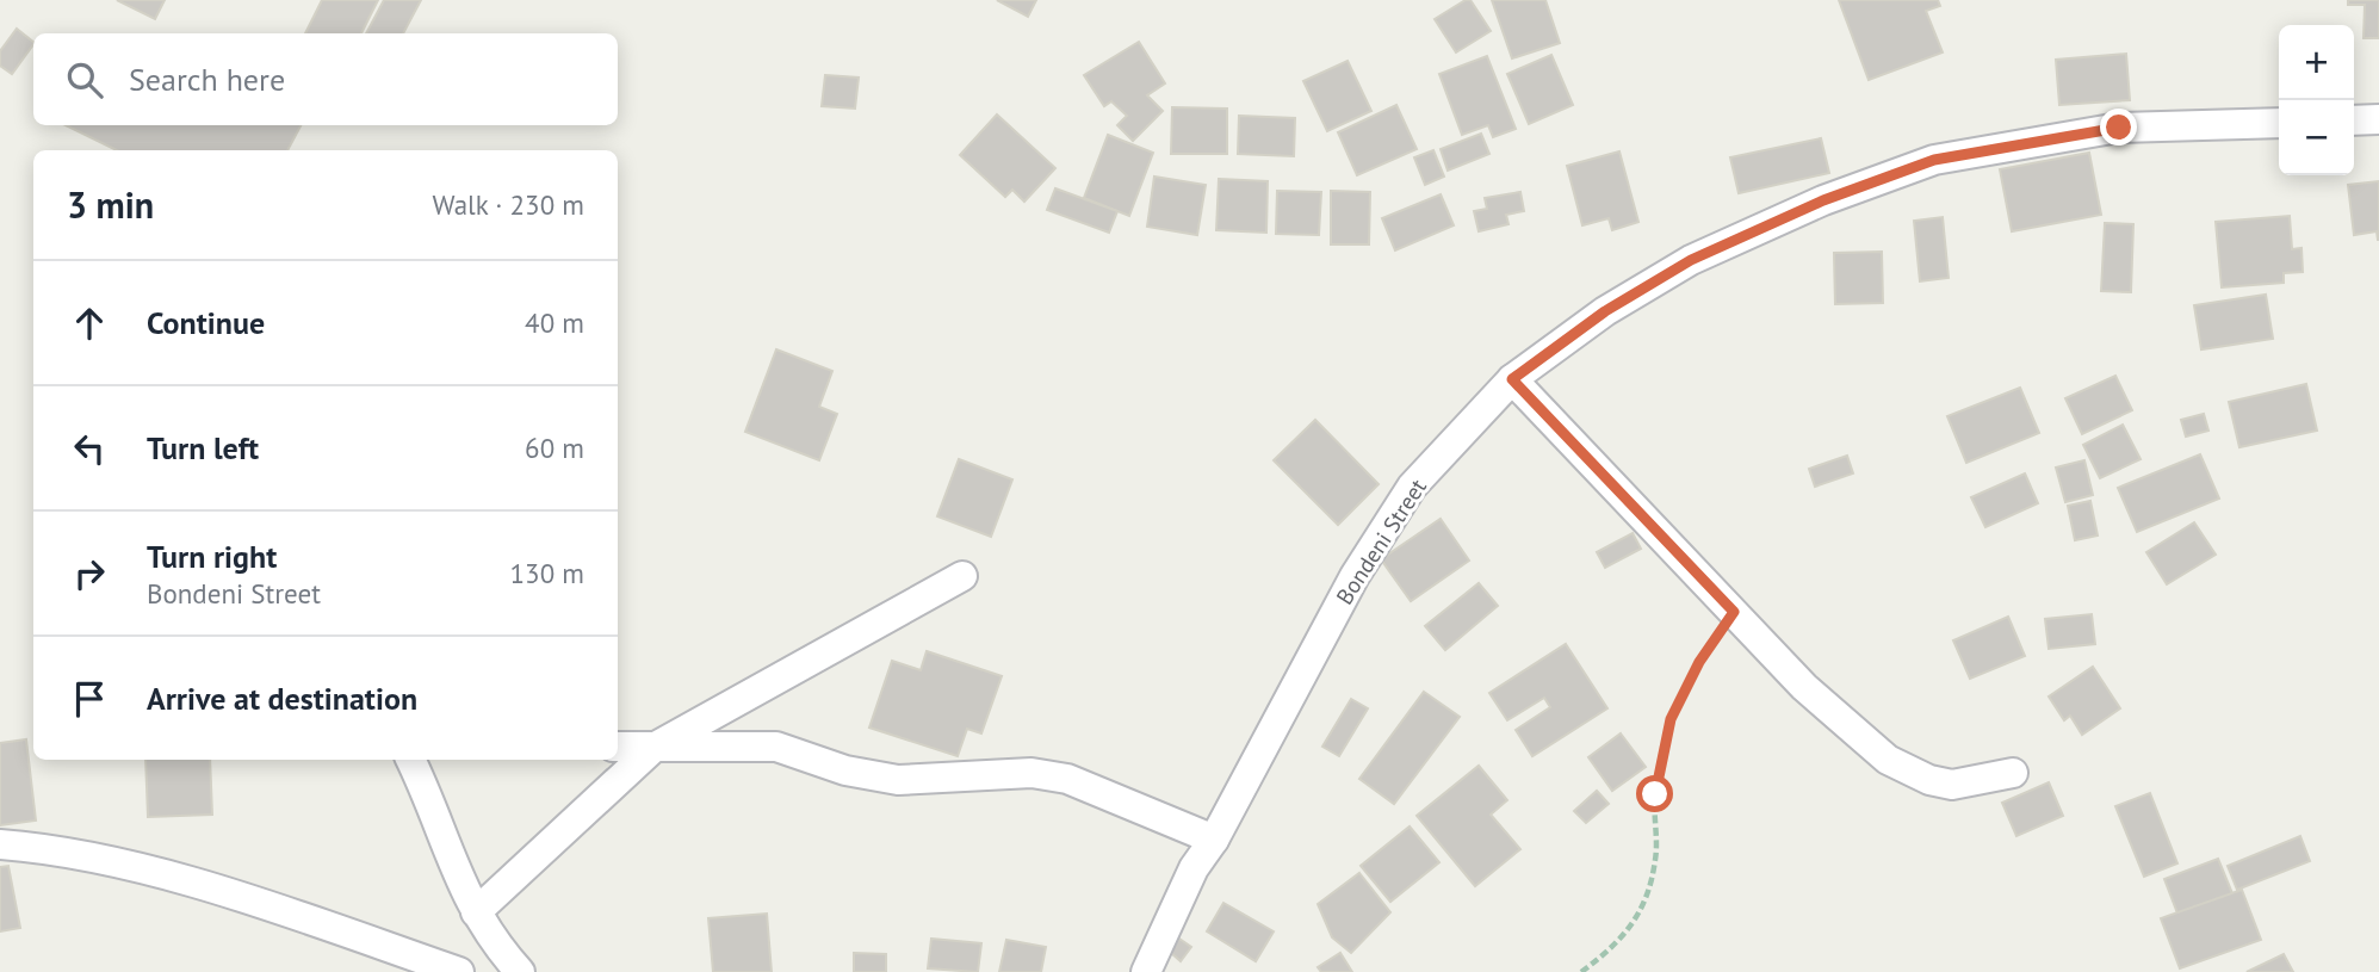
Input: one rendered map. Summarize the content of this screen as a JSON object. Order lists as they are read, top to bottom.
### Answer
{
  "streets": {
    "street": ["Bondeni Street"]
  },
  "page": {
    "map_buttons": ["+", "−"],
    "search": "Search here",
    "heading": ["3 min", "Walk · 230 m"],
    "list": [
      ["Continue", "40 m"],
      ["Turn left", "60 m"],
      ["Turn right", "Bondeni Street", "130 m"],
      "Arrive at destination"
    ]
  }
}
